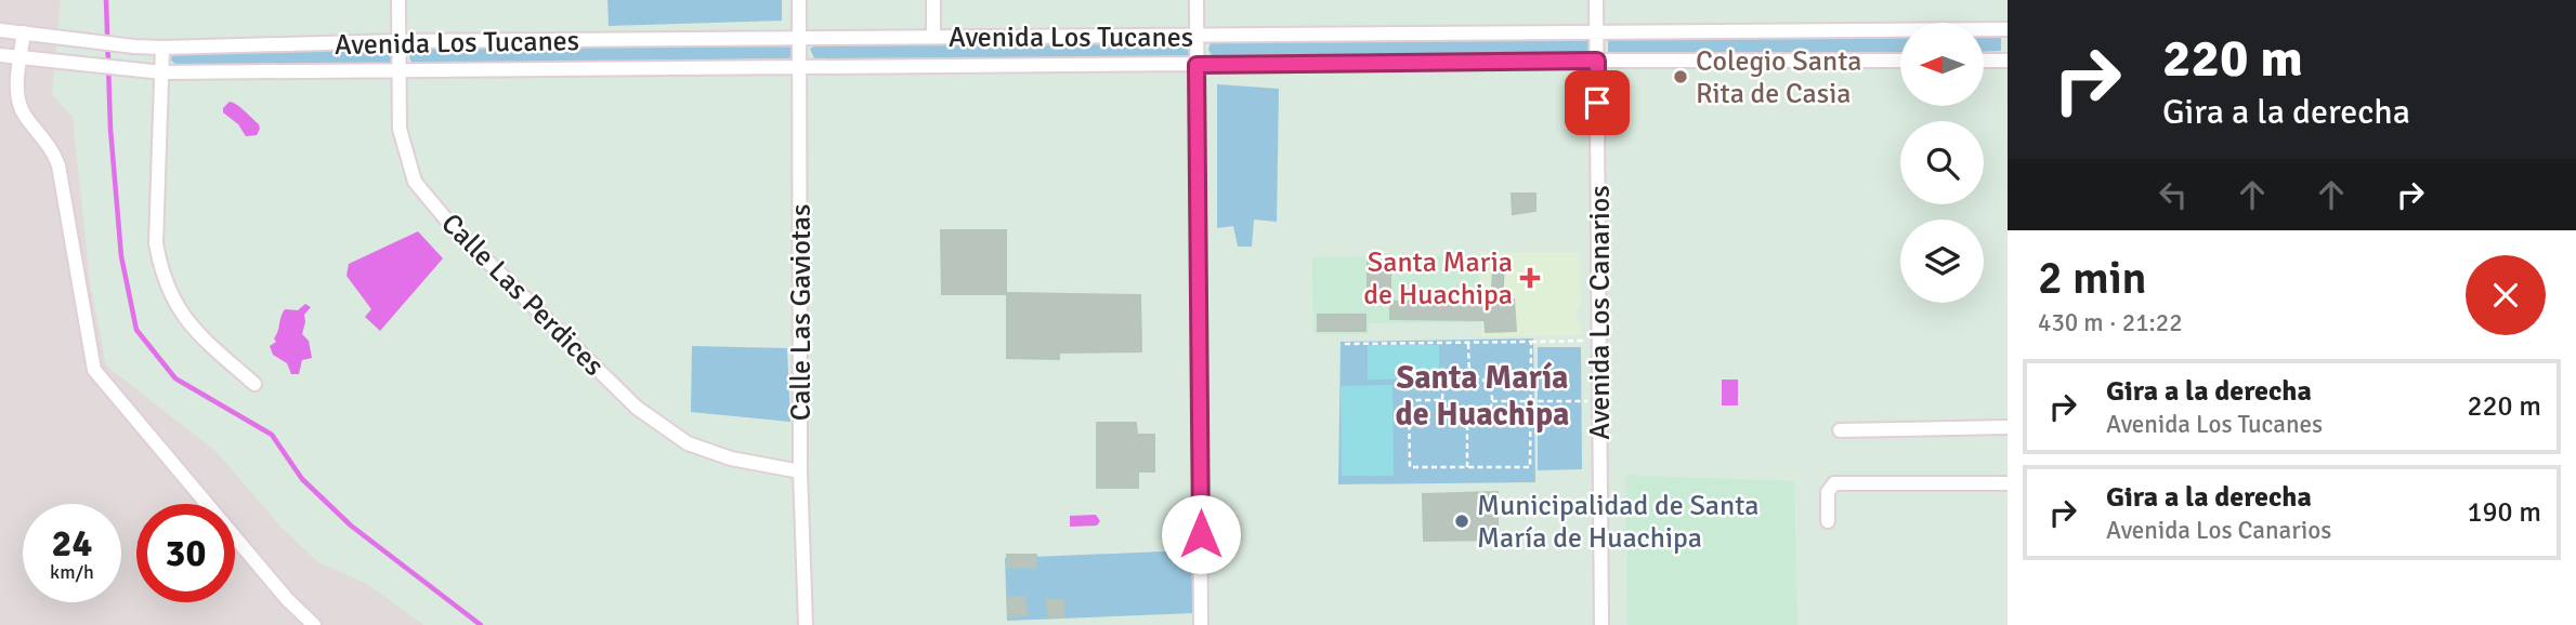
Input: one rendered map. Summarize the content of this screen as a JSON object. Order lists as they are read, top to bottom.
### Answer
{
  "streets": {
    "street": [
      "Avenida Los Tucanes",
      "Calle Las Perdices",
      "Calle Las Gaviotas",
      "Avenida Los Canarios"
    ]
  },
  "crossings": [
    ["Avenida Los Tucanes", "Calle Las Perdices"],
    ["Avenida Los Tucanes", "Calle Las Gaviotas"],
    ["Avenida Los Tucanes", "Avenida Los Canarios"],
    ["Calle Las Perdices", "Calle Las Gaviotas"]
  ],
  "districts": ["Santa María de Huachipa"],
  "places": {
    "other": ["Colegio Santa Rita de Casia", "Municipalidad de Santa María de Huachipa"],
    "health": ["Santa Maria de Huachipa"]
  },
  "north": "left",
  "page": {
    "turn": ["220 m", "Gira a la derecha"],
    "heading": ["2 min", "430 m · 21:22"],
    "list": [
      {
        "name": "Gira a la derecha",
        "note": "Avenida Los Tucanes",
        "value": "220 m"
      },
      {
        "name": "Gira a la derecha",
        "note": "Avenida Los Canarios",
        "value": "190 m"
      }
    ],
    "speed": "24 km/h",
    "limit": "30"
  }
}
